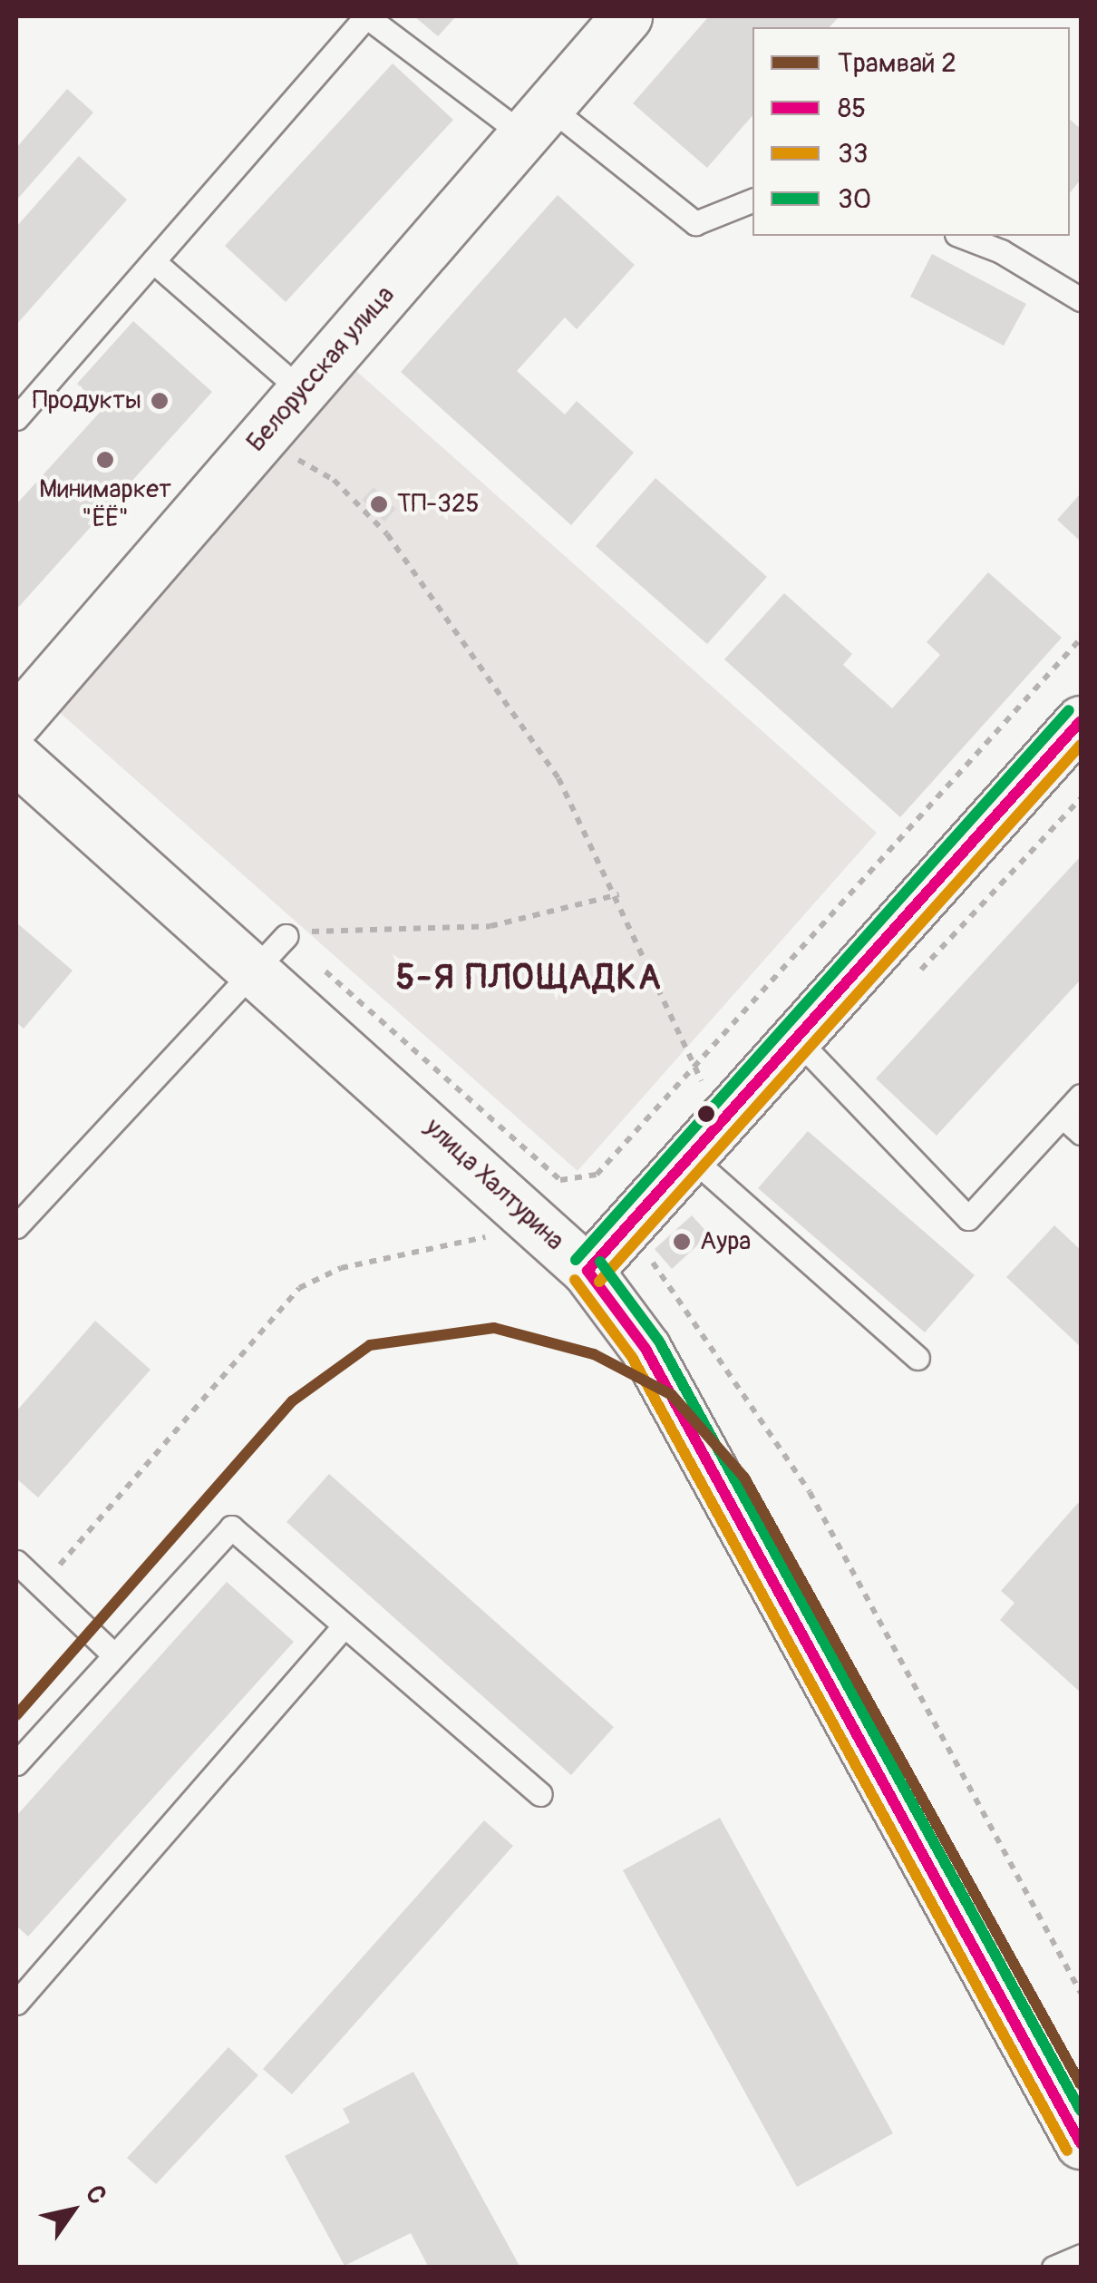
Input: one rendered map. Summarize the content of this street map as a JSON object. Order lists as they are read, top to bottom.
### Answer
{
  "streets": {
    "street": ["Белорусская улица", "улица Халтурина"]
  },
  "districts": ["5-Я ПЛОЩАДКА"],
  "places": [
    "Продукты",
    "Минимаркет \"ЁЁ\"",
    "ТП-325",
    "Аура"
  ],
  "lines": [
    "transit line 30",
    "transit line 85",
    "transit line 33",
    "tram line 2"
  ],
  "legend": [
    "Трамвай 2",
    "85",
    "33",
    "30"
  ],
  "north": "top right"
}
